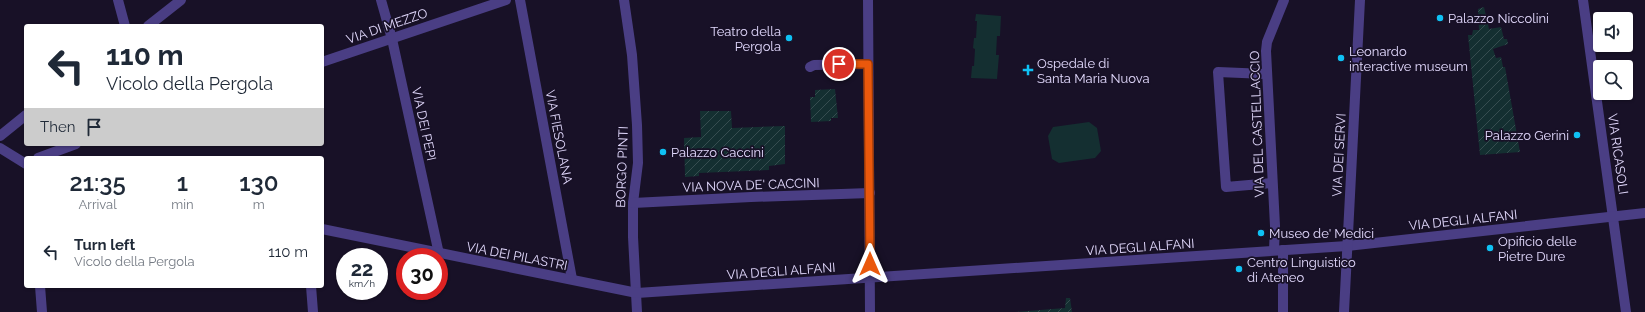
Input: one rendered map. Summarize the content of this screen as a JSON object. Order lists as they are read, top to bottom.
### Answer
{
  "streets": {
    "street": [
      "VIA DI MEZZO",
      "VIA DEI PEPI",
      "VIA DEL CASTELLACCIO",
      "VIA FIESOLANA",
      "VIA RICASOLI",
      "VIA DEI SERVI",
      "BORGO PINTI",
      "VIA NOVA DE' CACCINI",
      "VIA DEGLI ALFANI",
      "VIA DEI PILASTRI"
    ]
  },
  "crossings": [
    ["VIA DI MEZZO", "VIA DEI PEPI"],
    ["VIA DEL CASTELLACCIO", "VIA DEGLI ALFANI"],
    ["VIA FIESOLANA", "VIA DEI PILASTRI"],
    ["VIA RICASOLI", "VIA DEGLI ALFANI"],
    ["VIA DEI SERVI", "VIA DEGLI ALFANI"],
    ["BORGO PINTI", "VIA NOVA DE' CACCINI"],
    ["BORGO PINTI", "VIA DEGLI ALFANI"],
    ["BORGO PINTI", "VIA DEI PILASTRI"],
    ["VIA DEGLI ALFANI", "VIA DEI PILASTRI"]
  ],
  "places": {
    "other": [
      "Palazzo Niccolini",
      "Teatro della Pergola",
      "Leonardo interactive museum",
      "Palazzo Gerini",
      "Palazzo Caccini",
      "Museo de' Medici",
      "Opificio delle Pietre Dure",
      "Centro Linguistico di Ateneo"
    ],
    "health": ["Ospedale di Santa Maria Nuova"]
  },
  "page": {
    "turn": ["110 m", "Vicolo della Pergola"],
    "then": "Then",
    "eta": [
      "21:35",
      "Arrival",
      "1",
      "min",
      "130",
      "m"
    ],
    "list": [
      {
        "name": "Turn left",
        "note": "Vicolo della Pergola",
        "value": "110 m"
      }
    ],
    "speed": "22 km/h",
    "limit": "30"
  }
}
